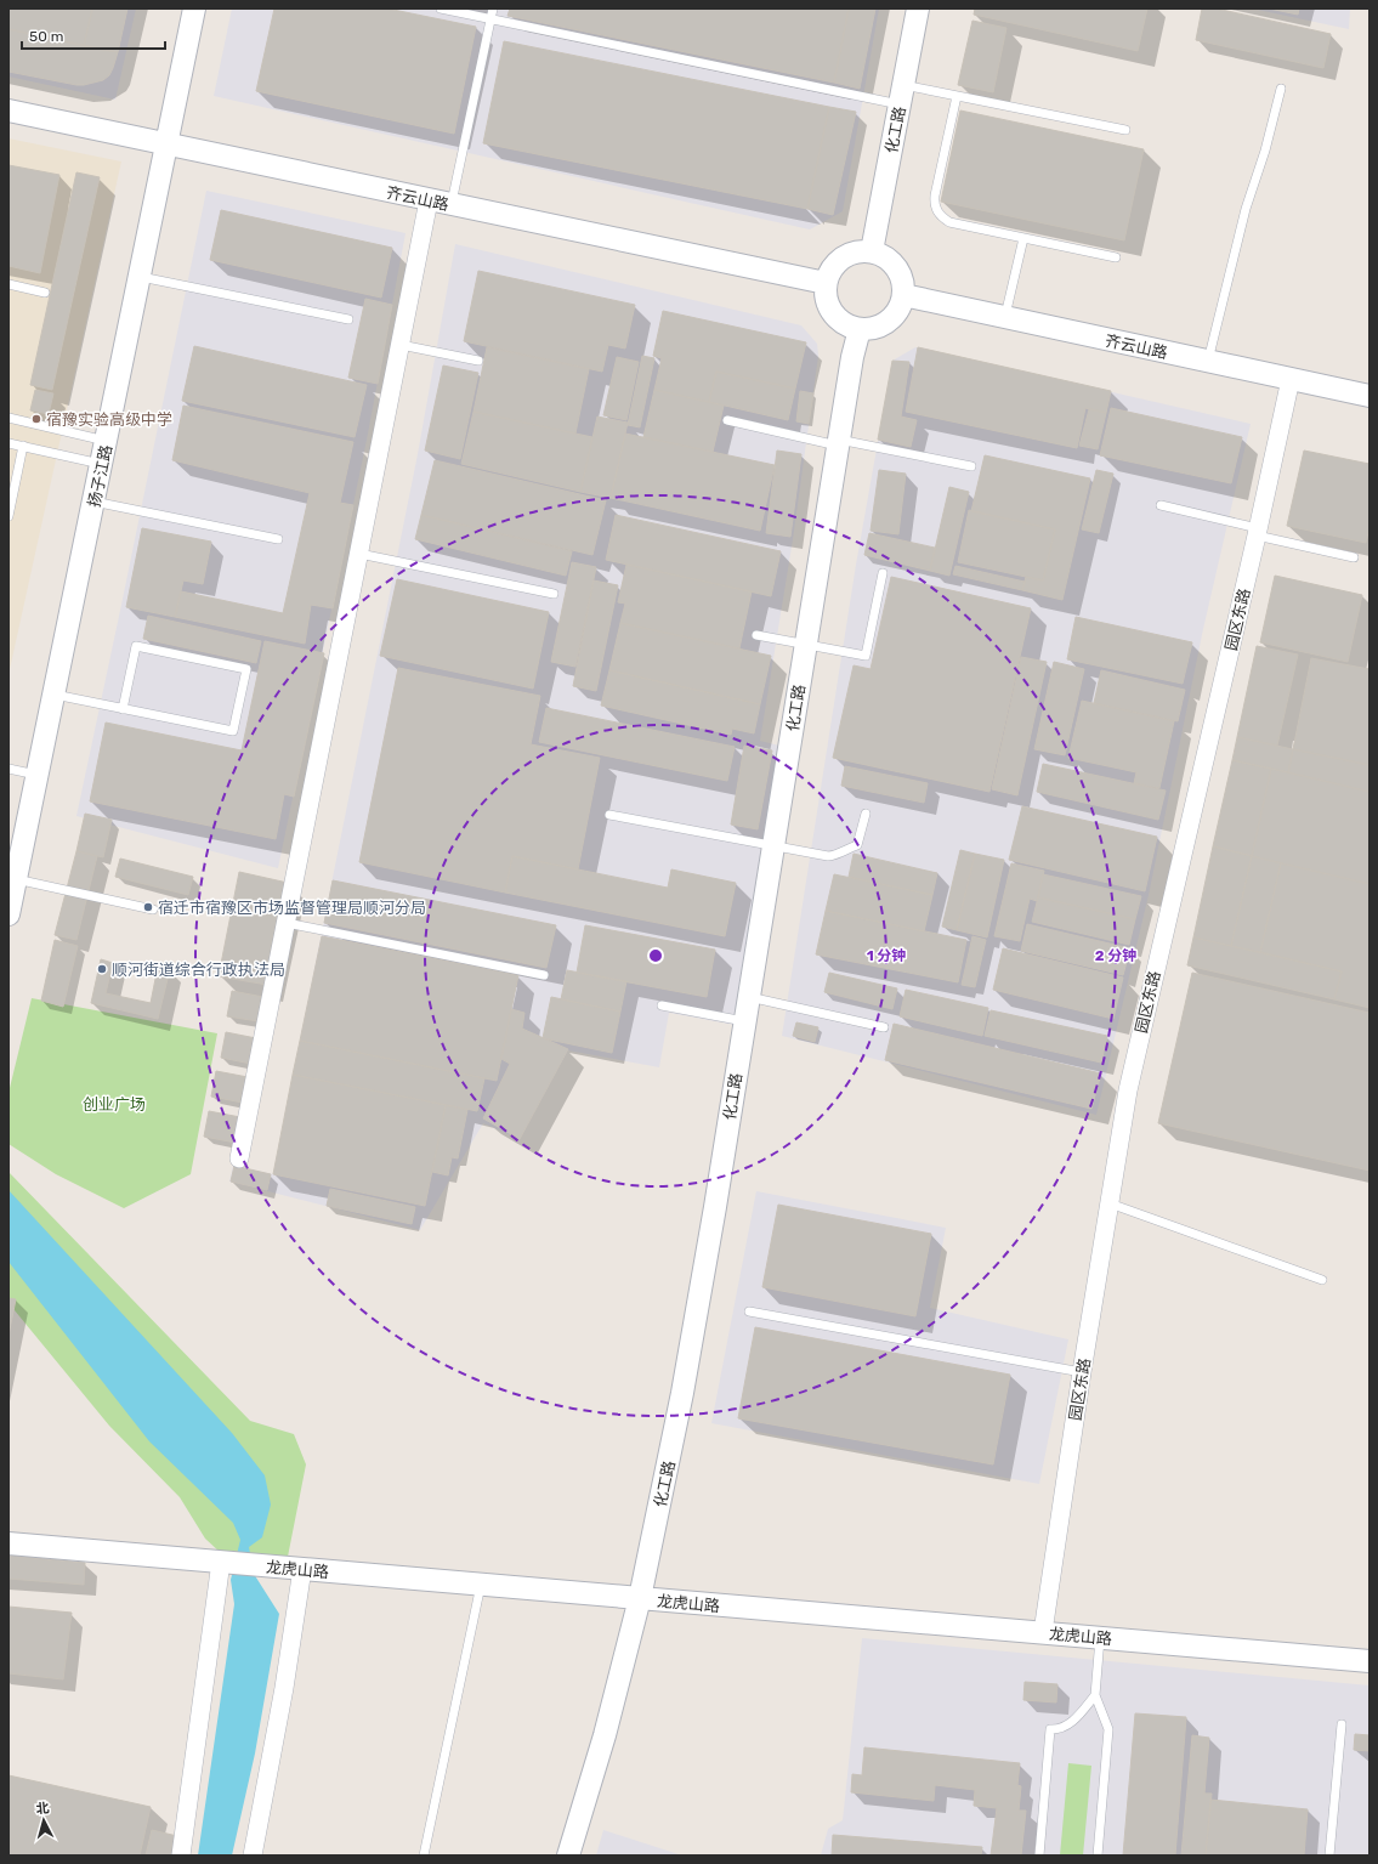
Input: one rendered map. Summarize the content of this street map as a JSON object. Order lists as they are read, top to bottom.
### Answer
{
  "streets": {
    "street": [
      "化工路",
      "齐云山路",
      "扬子江路",
      "园区东路",
      "龙虎山路"
    ]
  },
  "crossings": [
    ["化工路", "齐云山路"],
    ["化工路", "龙虎山路"],
    ["齐云山路", "扬子江路"],
    ["齐云山路", "园区东路"],
    ["园区东路", "龙虎山路"]
  ],
  "parks": ["创业广场"],
  "places": ["宿豫实验高级中学", "宿迁市宿豫区市场监督管理局顺河分局", "顺河街道综合行政执法局"],
  "scale_bar": "50 m",
  "north": "top",
  "rings": ["1 分钟", "2 分钟"]
}
